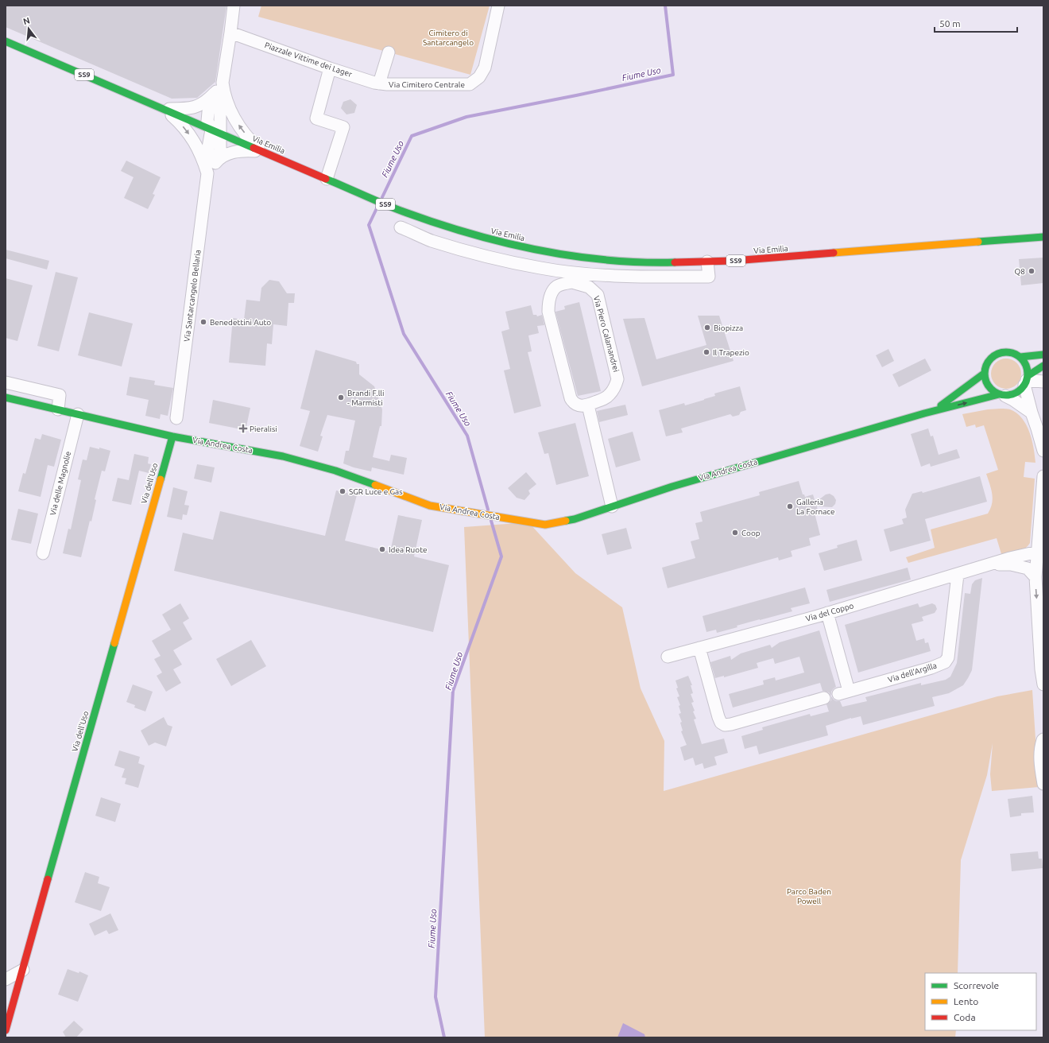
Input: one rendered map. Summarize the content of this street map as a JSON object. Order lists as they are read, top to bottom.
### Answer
{
  "streets": {
    "street": [
      "Piazzale Vittime dei Lager",
      "SS9",
      "Via Cimitero Centrale",
      "Via Emilia",
      "Via Santarcangelo Bellaria",
      "Via Piero Calamandrei",
      "Via Andrea Costa",
      "Via delle Magnolie",
      "Via dell'Uso",
      "Via del Coppo",
      "Via dell'Argilla"
    ]
  },
  "crossings": [
    ["Piazzale Vittime dei Lager", "Via Cimitero Centrale"],
    ["Piazzale Vittime dei Lager", "Via Santarcangelo Bellaria"],
    ["Via Emilia", "Via Santarcangelo Bellaria"],
    ["Via Andrea Costa", "Via delle Magnolie"],
    ["Via Andrea Costa", "Via dell'Uso"],
    ["Via del Coppo", "Via dell'Argilla"]
  ],
  "water": ["Fiume Uso"],
  "parks": ["Cimitero di Santarcangelo", "Parco Baden Powell"],
  "places": {
    "other": [
      "Q8",
      "Benedettini Auto",
      "Biopizza",
      "Il Trapezio",
      "Brandi F.lli - Marmisti",
      "SGR Luce e Gas",
      "Galleria La Fornace",
      "Coop",
      "Idea Ruote"
    ],
    "health": ["Pieralisi"]
  },
  "legend": ["Scorrevole", "Lento", "Coda"],
  "scale_bar": "50 m",
  "north": "top"
}
